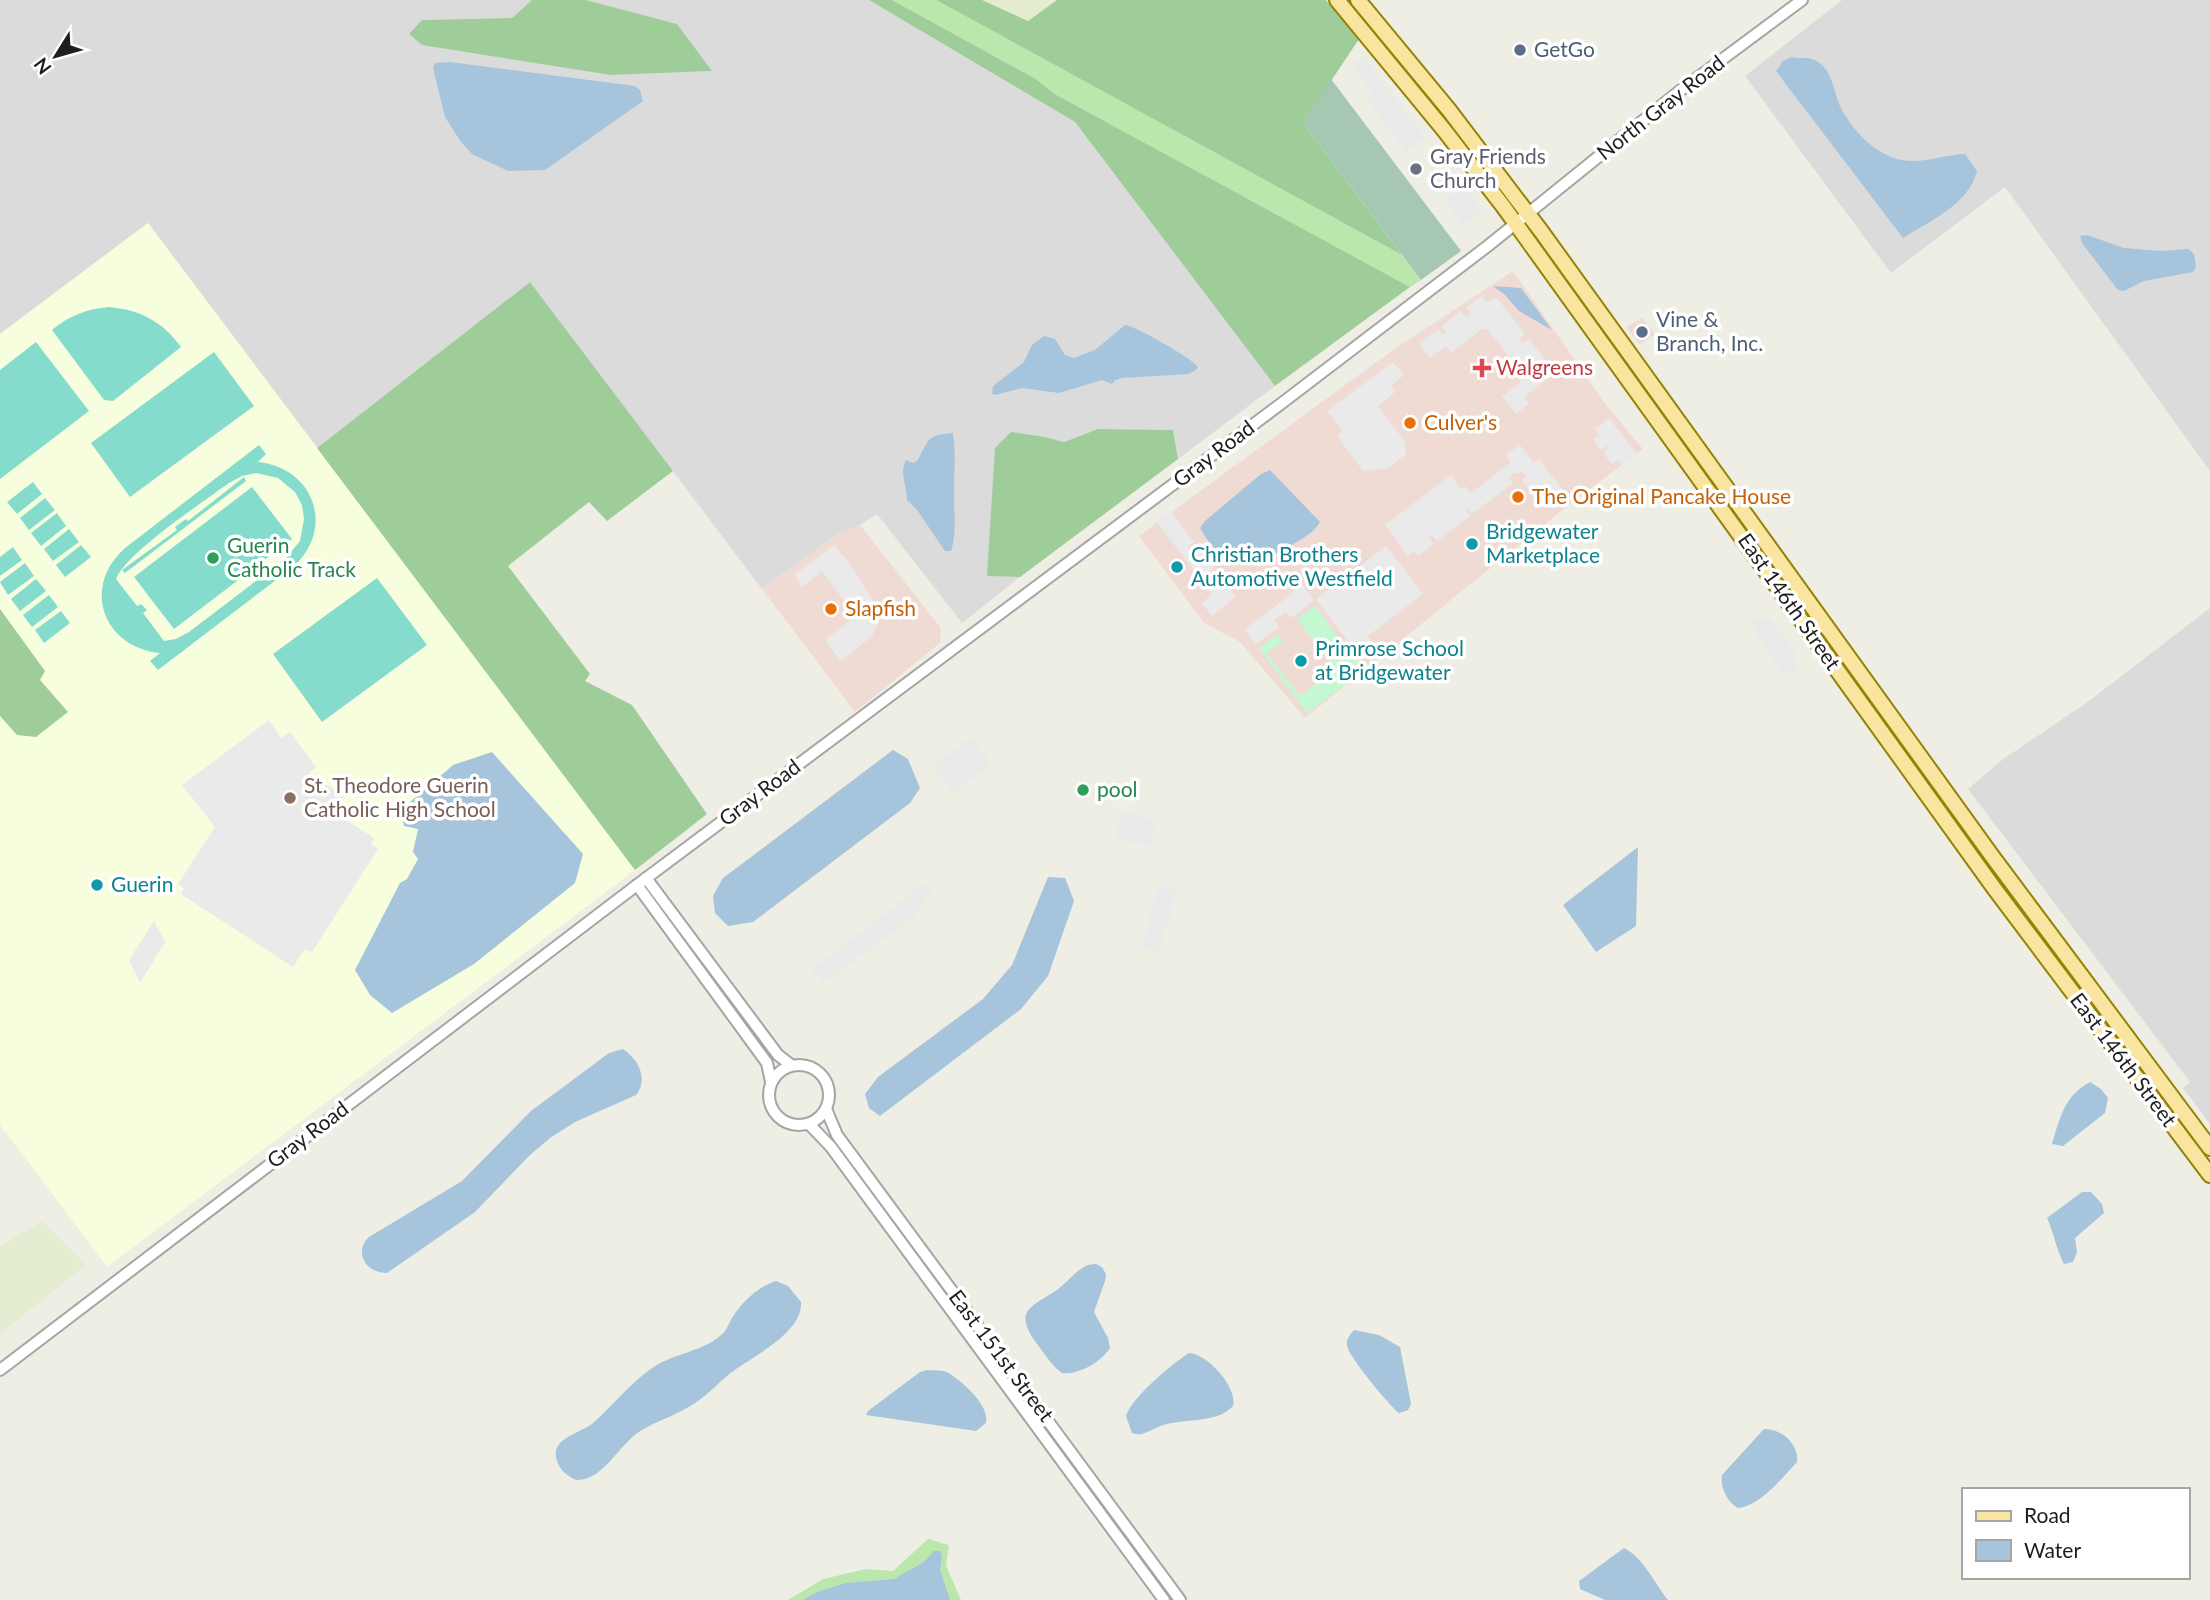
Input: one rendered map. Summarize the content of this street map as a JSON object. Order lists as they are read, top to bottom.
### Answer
{
  "streets": {
    "main road": ["East 146th Street"],
    "street": ["North Gray Road", "Gray Road", "East 151st Street"]
  },
  "crossings": [
    ["North Gray Road", "Gray Road"],
    ["North Gray Road", "East 146th Street"],
    ["Gray Road", "East 146th Street"]
  ],
  "places": {
    "other": [
      "GetGo",
      "Gray Friends Church",
      "Vine & Branch, Inc.",
      "Culver's",
      "The Original Pancake House",
      "Bridgewater Marketplace",
      "Guerin Catholic Track",
      "Christian Brothers Automotive Westfield",
      "Slapfish",
      "Primrose School at Bridgewater",
      "pool",
      "St. Theodore Guerin Catholic High School",
      "Guerin"
    ],
    "health": ["Walgreens"]
  },
  "legend": ["Road", "Water"],
  "north": "bottom left"
}
